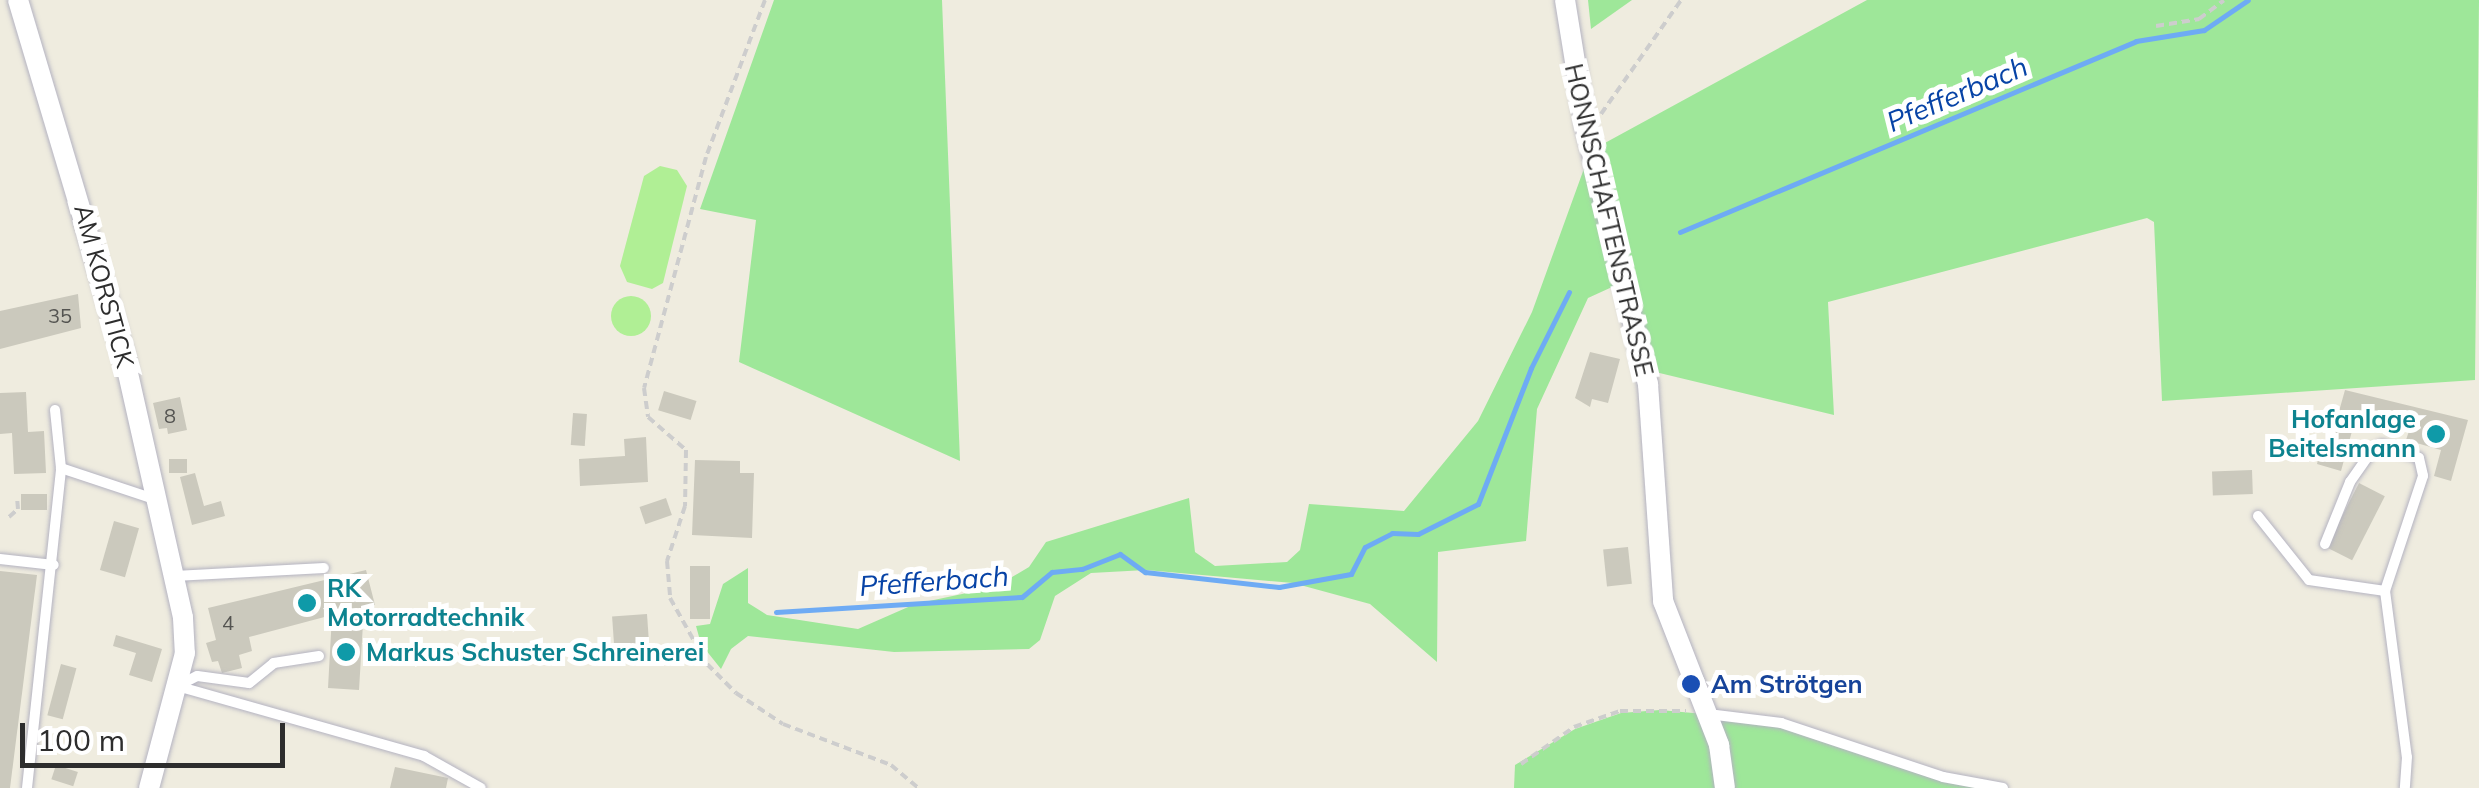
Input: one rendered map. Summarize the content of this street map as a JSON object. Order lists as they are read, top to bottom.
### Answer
{
  "streets": {
    "street": ["HONNSCHAFTENSTRASSE", "AM KORSTICK"]
  },
  "water": ["Pfefferbach"],
  "places": [
    "Hofanlage Beitelsmann",
    "RK Motorradtechnik",
    "Markus Schuster Schreinerei",
    "Am Strötgen"
  ],
  "house_numbers": ["35", "8", "4"],
  "scale_bar": "100 m"
}
